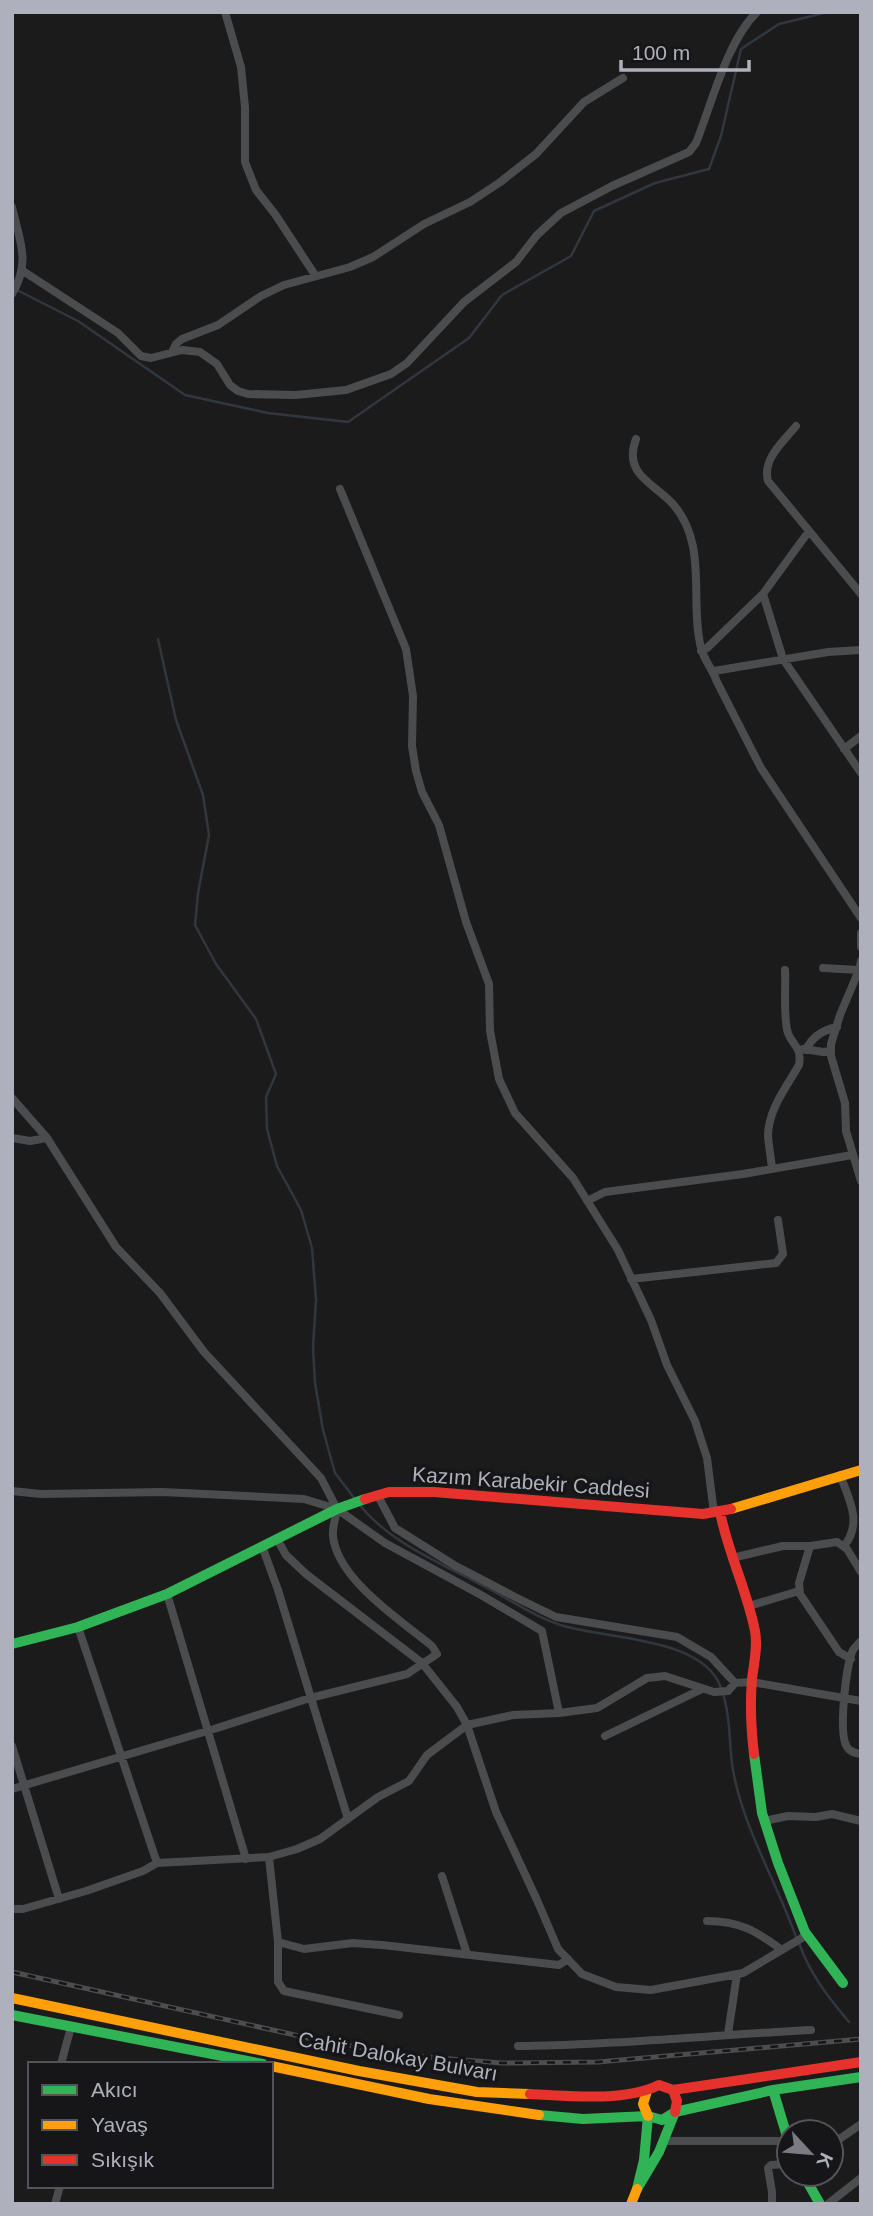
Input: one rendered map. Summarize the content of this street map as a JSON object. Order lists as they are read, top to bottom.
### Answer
{
  "streets": {
    "main road": ["Kazım Karabekir Caddesi", "Cahit Dalokay Bulvarı"]
  },
  "legend": ["Akıcı", "Yavaş", "Sıkışık"],
  "scale_bar": "100 m",
  "north": "bottom right"
}
